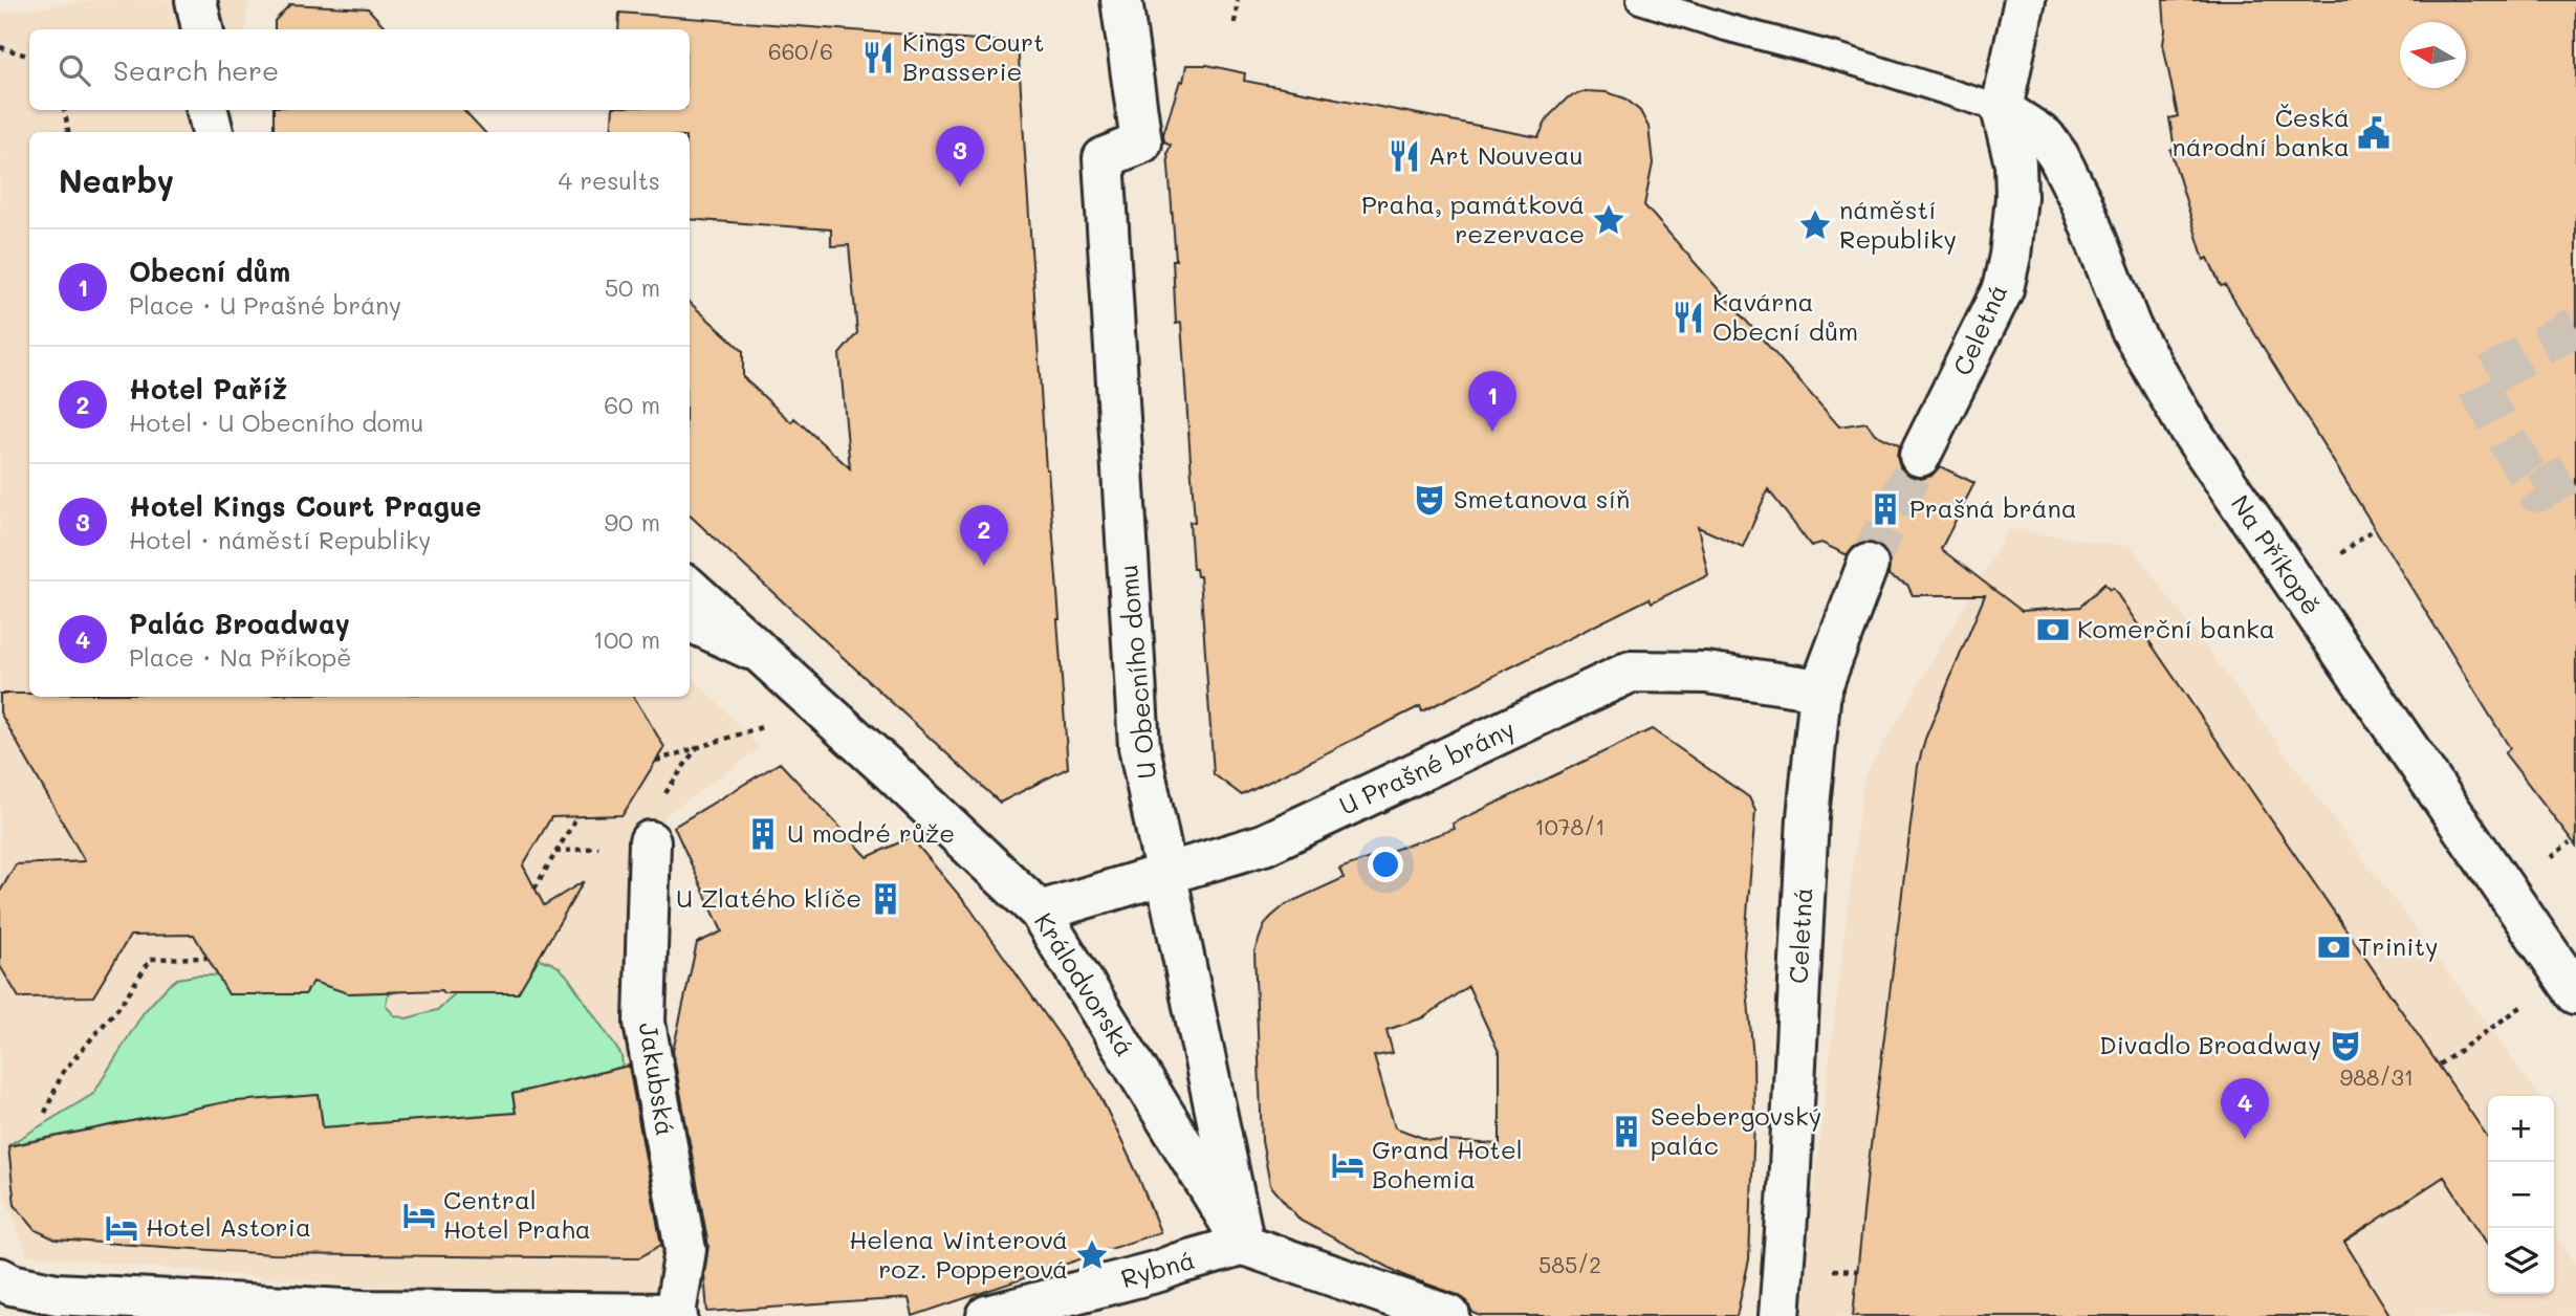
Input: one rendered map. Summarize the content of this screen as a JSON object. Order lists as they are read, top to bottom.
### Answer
{
  "streets": {
    "street": [
      "Celetná",
      "Na Příkopě",
      "U Obecního domu",
      "U Prašné brány",
      "Králodvorská",
      "Jakubská",
      "Rybná"
    ]
  },
  "crossings": [
    ["Celetná", "Na Příkopě"],
    ["Celetná", "U Prašné brány"],
    ["U Obecního domu", "U Prašné brány"],
    ["U Obecního domu", "Králodvorská"],
    ["U Obecního domu", "Rybná"],
    ["U Prašné brány", "Králodvorská"],
    ["Králodvorská", "Rybná"]
  ],
  "places": {
    "restaurant": ["Kings Court Brasserie", "Art Nouveau", "Kavárna Obecní dům"],
    "public building": ["Česká národní banka"],
    "place": ["Praha, památková rezervace", "náměstí Republiky", "Helena Winterová roz. Popperová"],
    "theatre": ["Smetanova síň", "Divadlo Broadway"],
    "building": [
      "Prašná brána",
      "U modré růže",
      "U Zlatého klíče",
      "Seebergovský palác"
    ],
    "bank": ["Komerční banka", "Trinity"],
    "hotel": ["Grand Hotel Bohemia", "Central Hotel Praha", "Hotel Astoria"]
  },
  "house_numbers": [
    "660/6",
    "1078/1",
    "988/31",
    "585/2"
  ],
  "north": "left",
  "page": {
    "search": "Search here",
    "pins": [
      "3",
      "1",
      "2",
      "4"
    ],
    "heading": ["Nearby", "4 results"],
    "list": [
      {
        "mark": "1",
        "name": "Obecní dům",
        "note": "Place · U Prašné brány",
        "value": "50 m"
      },
      {
        "mark": "2",
        "name": "Hotel Paříž",
        "note": "Hotel · U Obecního domu",
        "value": "60 m"
      },
      {
        "mark": "3",
        "name": "Hotel Kings Court Prague",
        "note": "Hotel · náměstí Republiky",
        "value": "90 m"
      },
      {
        "mark": "4",
        "name": "Palác Broadway",
        "note": "Place · Na Příkopě",
        "value": "100 m"
      }
    ],
    "map_buttons": ["+", "−"]
  }
}
